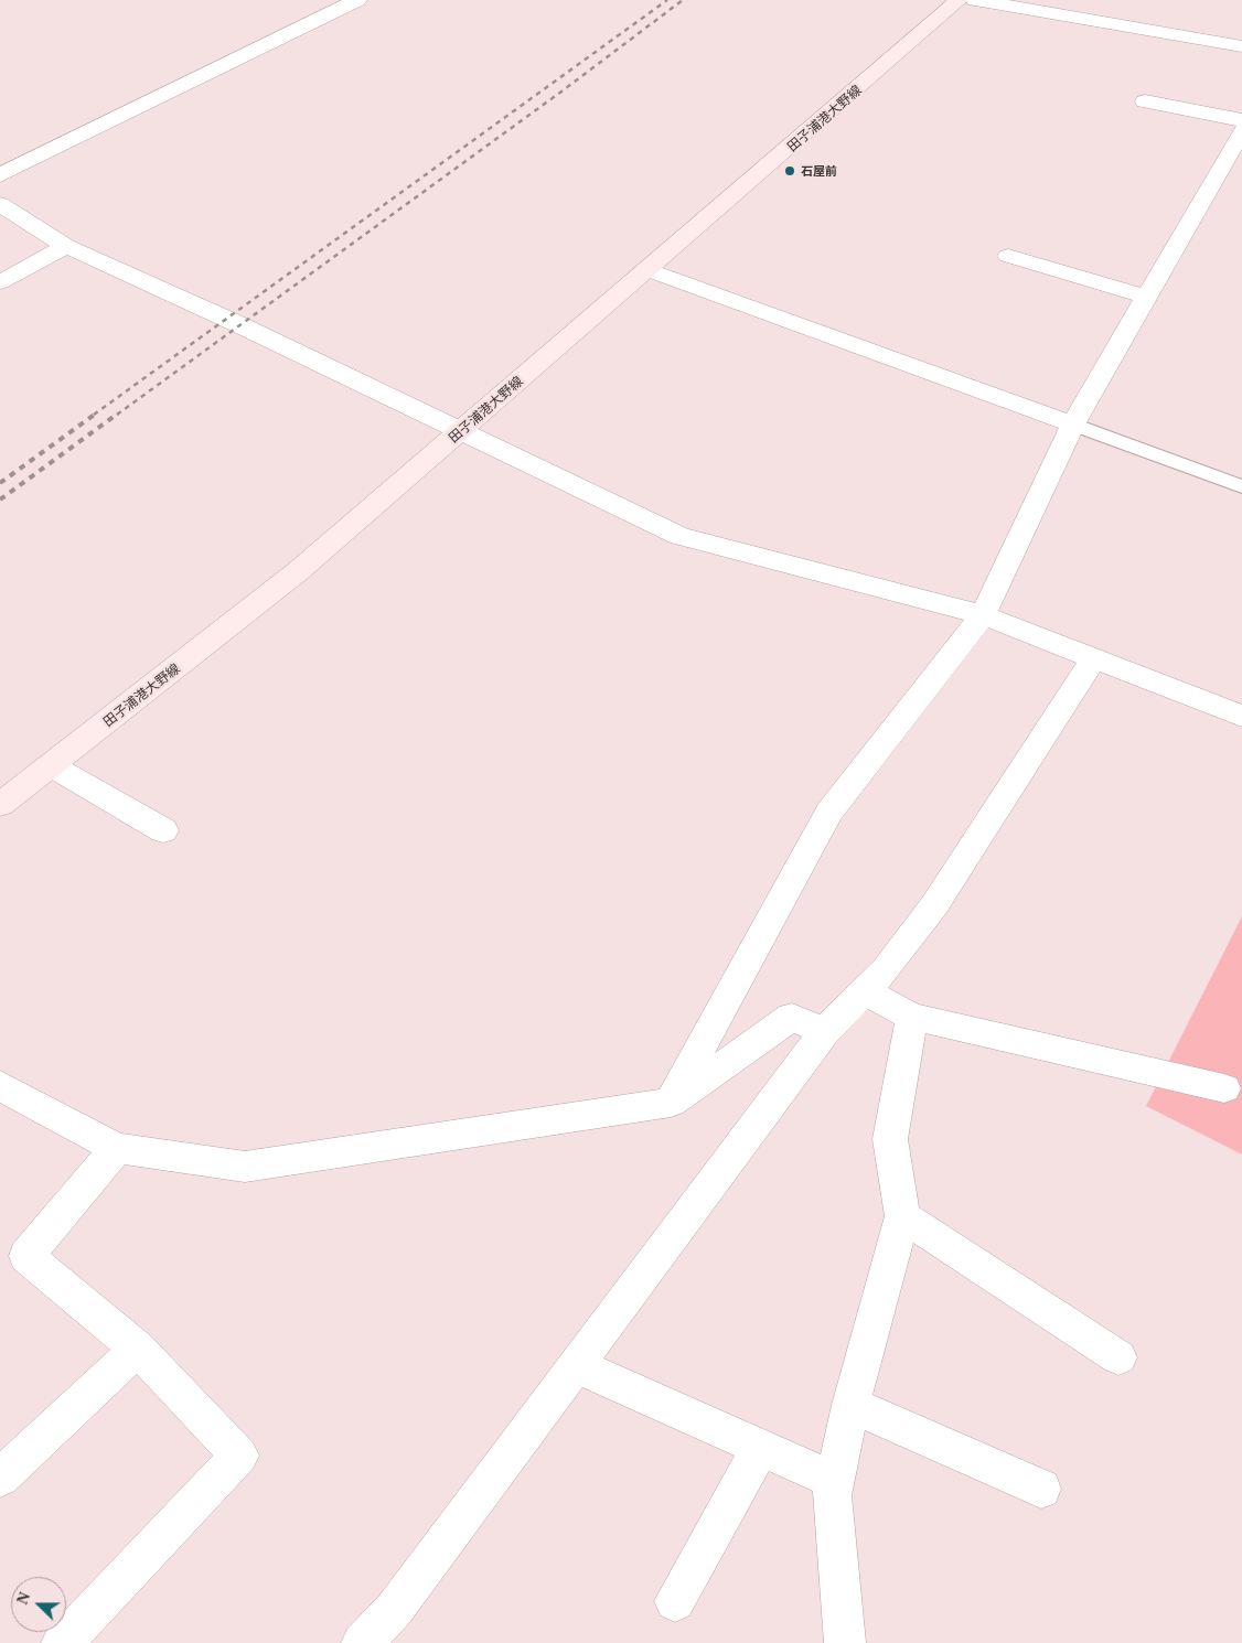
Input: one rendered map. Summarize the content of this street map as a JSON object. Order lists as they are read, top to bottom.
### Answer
{
  "streets": {
    "main road": ["田子浦港大野線"]
  },
  "places": ["石屋前"],
  "north": "left"
}
